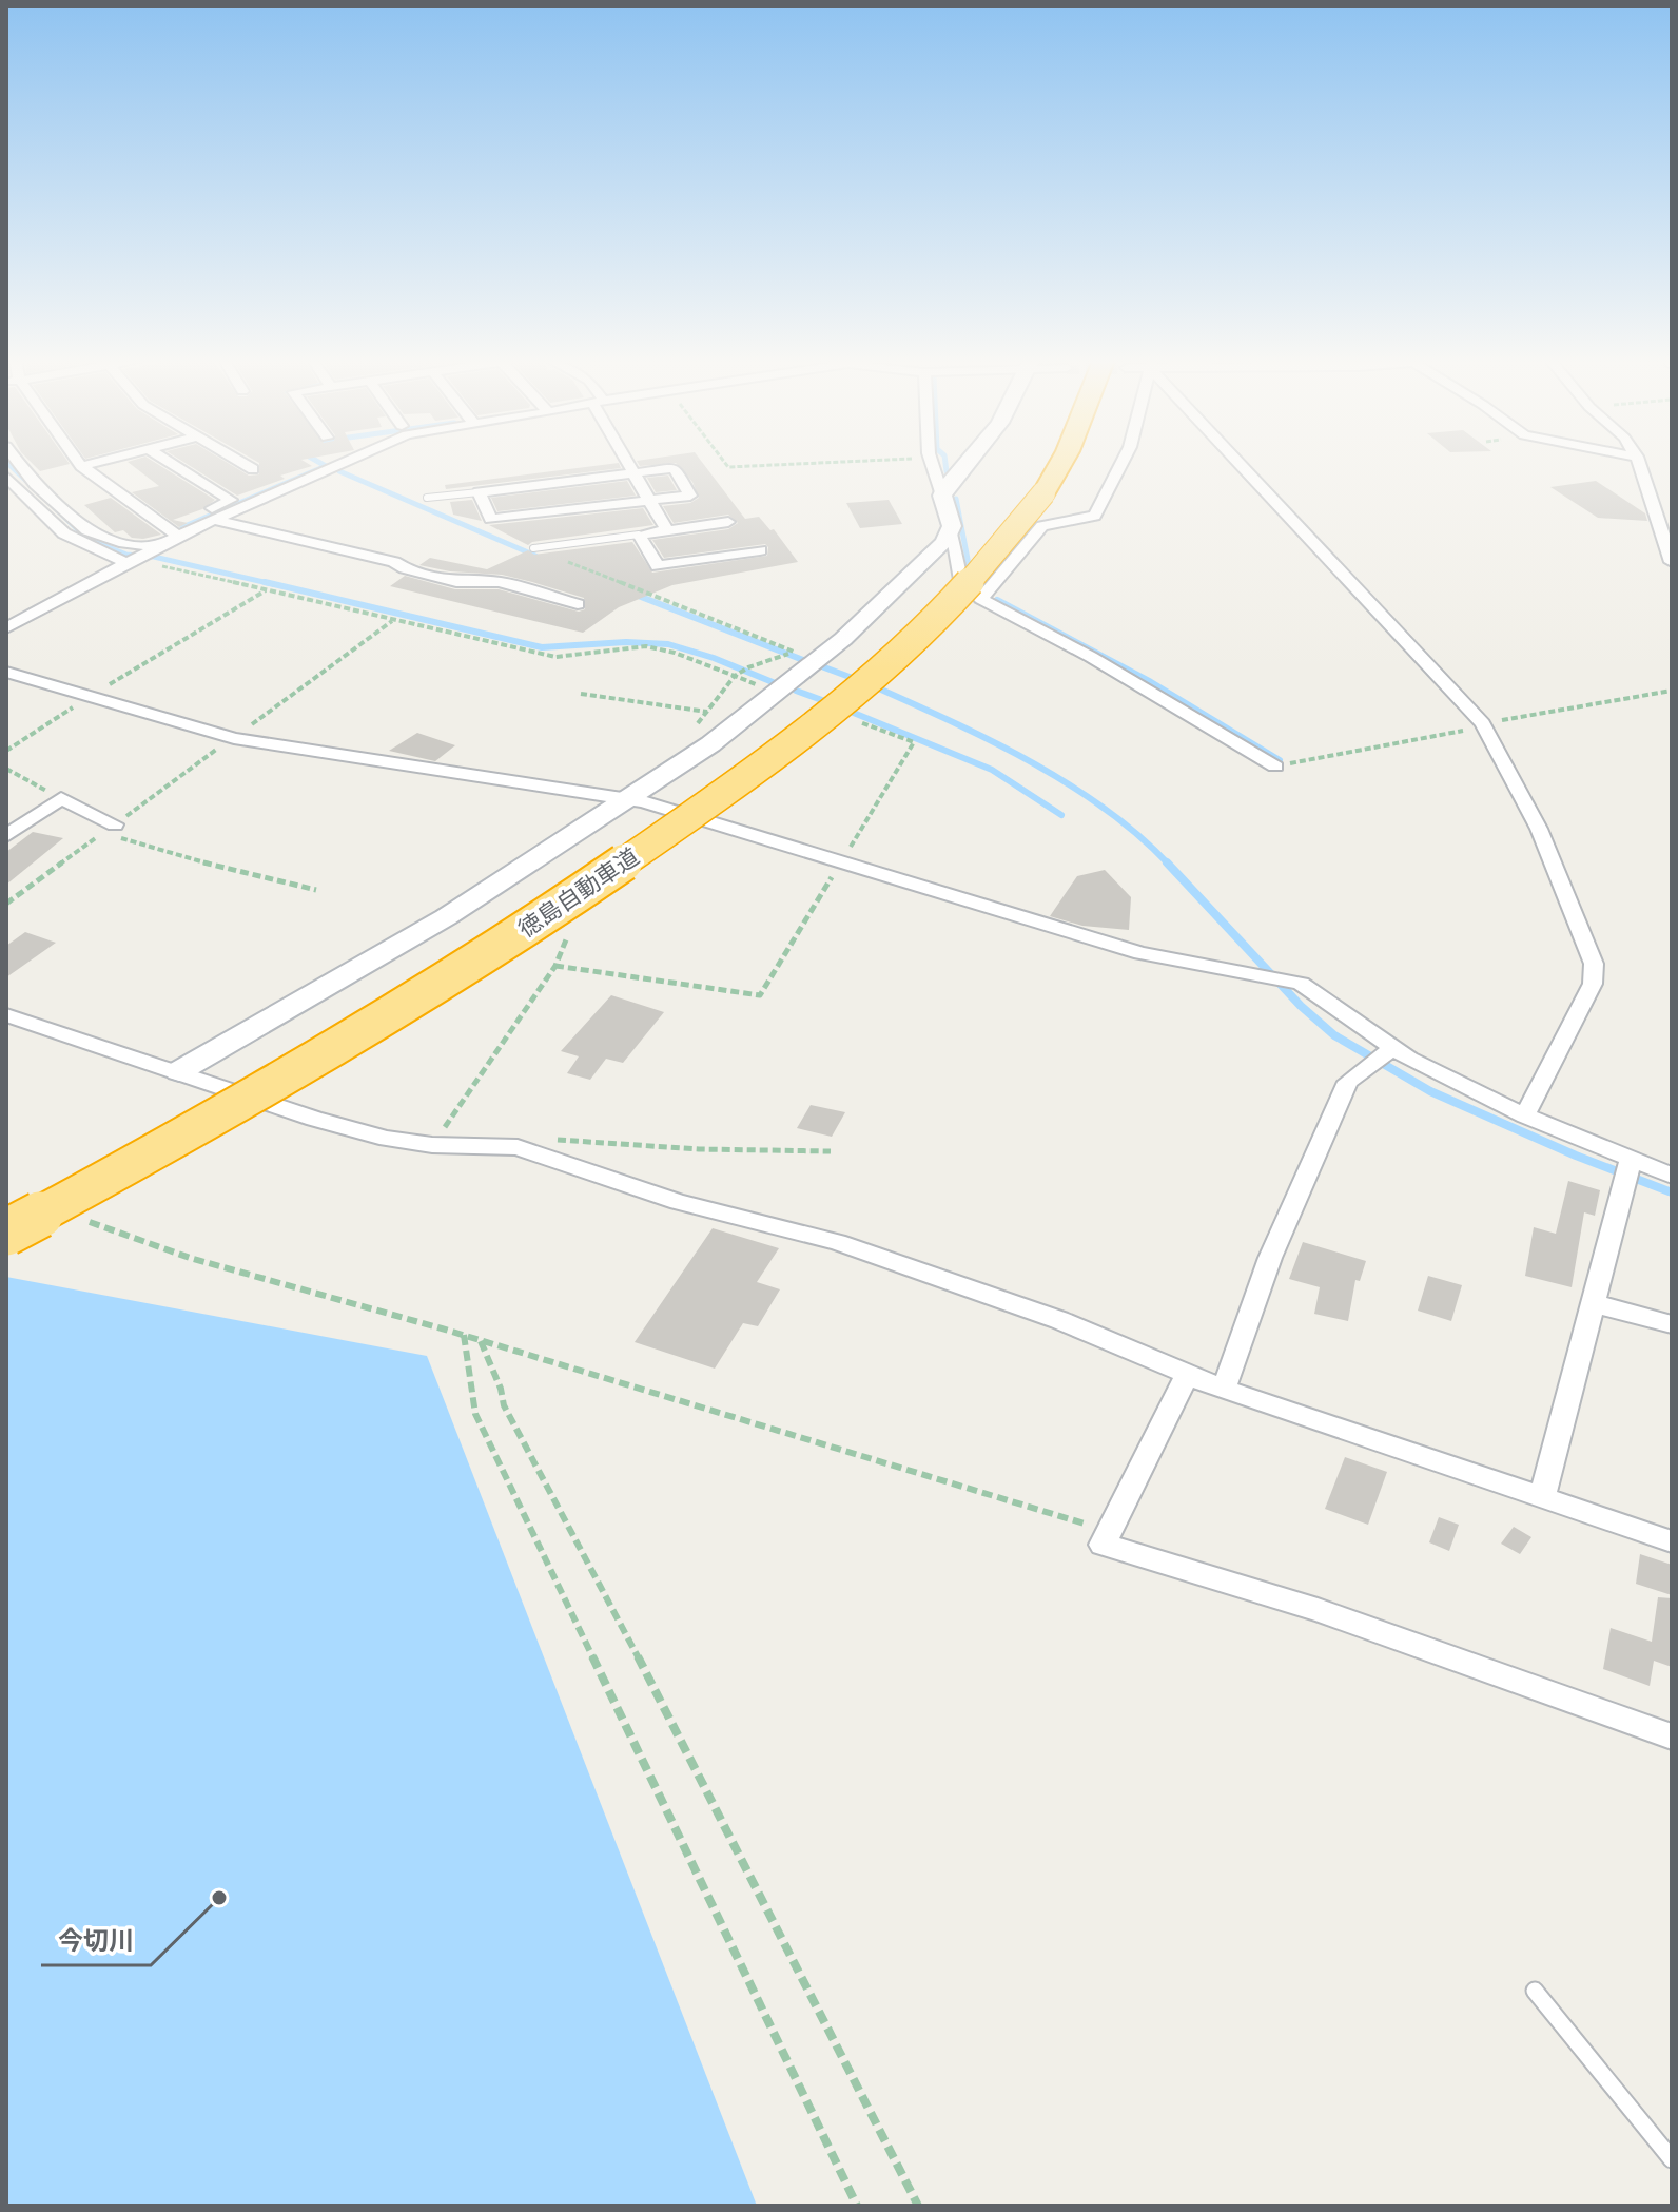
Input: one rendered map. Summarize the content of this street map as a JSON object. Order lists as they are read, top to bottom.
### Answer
{
  "streets": {
    "highway": ["徳島自動車道"]
  },
  "places": ["今切川"]
}
